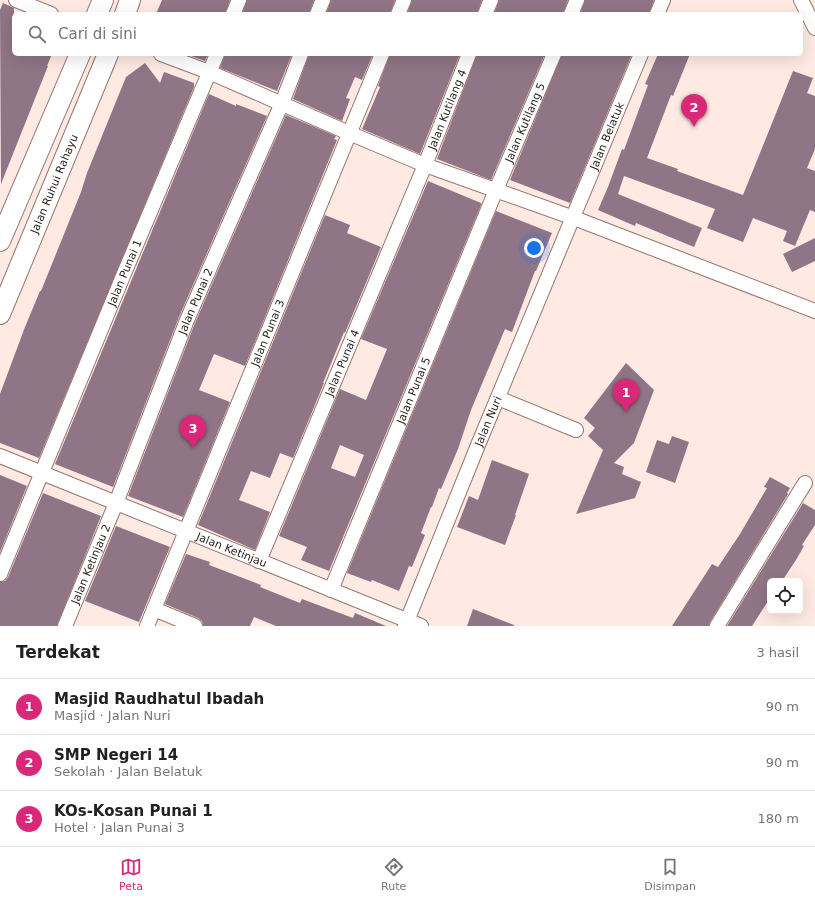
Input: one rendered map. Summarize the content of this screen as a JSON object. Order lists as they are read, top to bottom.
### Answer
{
  "streets": {
    "main road": ["Jalan Ruhui Rahayu"],
    "street": [
      "Jalan Kutilang 4",
      "Jalan Kutilang 5",
      "Jalan Belatuk",
      "Jalan Punai 1",
      "Jalan Punai 2",
      "Jalan Punai 3",
      "Jalan Punai 4",
      "Jalan Punai 5",
      "Jalan Nuri",
      "Jalan Ketinjau",
      "Jalan Ketinjau 2"
    ]
  },
  "crossings": [
    ["Jalan Kutilang 4", "Jalan Punai 4"],
    ["Jalan Kutilang 5", "Jalan Punai 5"],
    ["Jalan Belatuk", "Jalan Nuri"],
    ["Jalan Punai 1", "Jalan Ketinjau"],
    ["Jalan Punai 2", "Jalan Ketinjau"],
    ["Jalan Punai 2", "Jalan Ketinjau 2"],
    ["Jalan Punai 3", "Jalan Ketinjau"],
    ["Jalan Punai 4", "Jalan Ketinjau"],
    ["Jalan Punai 5", "Jalan Ketinjau"],
    ["Jalan Nuri", "Jalan Ketinjau"],
    ["Jalan Ketinjau", "Jalan Ketinjau 2"]
  ],
  "page": {
    "search": "Cari di sini",
    "pins": ["2", "1", "3"],
    "heading": ["Terdekat", "3 hasil"],
    "list": [
      {
        "mark": "1",
        "name": "Masjid Raudhatul Ibadah",
        "note": "Masjid · Jalan Nuri",
        "value": "90 m"
      },
      {
        "mark": "2",
        "name": "SMP Negeri 14",
        "note": "Sekolah · Jalan Belatuk",
        "value": "90 m"
      },
      {
        "mark": "3",
        "name": "KOs-Kosan Punai 1",
        "note": "Hotel · Jalan Punai 3",
        "value": "180 m"
      }
    ],
    "nav": ["Peta", "Rute", "Disimpan"]
  }
}
